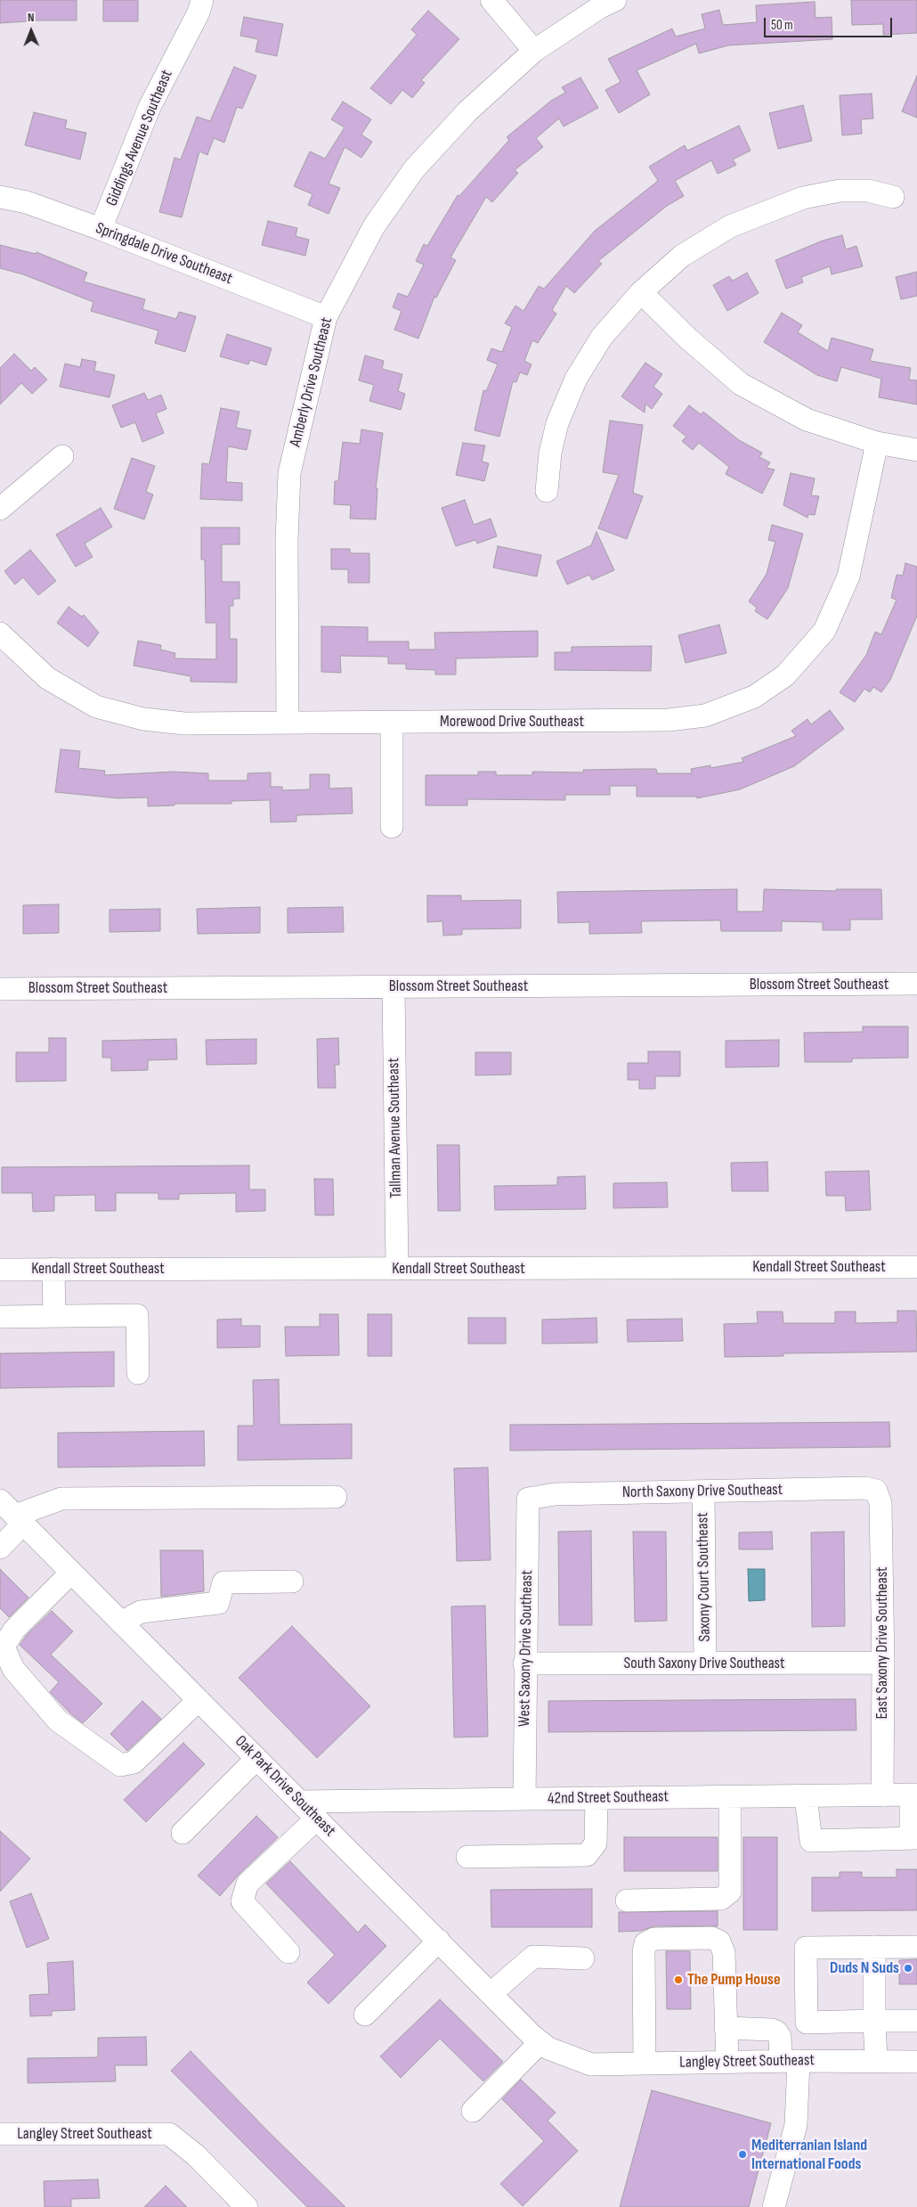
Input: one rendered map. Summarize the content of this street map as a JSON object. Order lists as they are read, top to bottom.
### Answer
{
  "streets": {
    "street": [
      "Giddings Avenue Southeast",
      "Springdale Drive Southeast",
      "Amberly Drive Southeast",
      "Morewood Drive Southeast",
      "Blossom Street Southeast",
      "Tallman Avenue Southeast",
      "Kendall Street Southeast",
      "North Saxony Drive Southeast",
      "Saxony Court Southeast",
      "East Saxony Drive Southeast",
      "West Saxony Drive Southeast",
      "South Saxony Drive Southeast",
      "Oak Park Drive Southeast",
      "42nd Street Southeast",
      "Langley Street Southeast"
    ]
  },
  "crossings": [
    ["Giddings Avenue Southeast", "Springdale Drive Southeast"],
    ["Springdale Drive Southeast", "Amberly Drive Southeast"],
    ["Amberly Drive Southeast", "Morewood Drive Southeast"],
    ["Blossom Street Southeast", "Tallman Avenue Southeast"],
    ["Tallman Avenue Southeast", "Kendall Street Southeast"],
    ["North Saxony Drive Southeast", "Saxony Court Southeast"],
    ["North Saxony Drive Southeast", "East Saxony Drive Southeast"],
    ["North Saxony Drive Southeast", "West Saxony Drive Southeast"],
    ["Saxony Court Southeast", "South Saxony Drive Southeast"],
    ["East Saxony Drive Southeast", "South Saxony Drive Southeast"],
    ["East Saxony Drive Southeast", "42nd Street Southeast"],
    ["West Saxony Drive Southeast", "South Saxony Drive Southeast"],
    ["West Saxony Drive Southeast", "42nd Street Southeast"],
    ["Oak Park Drive Southeast", "42nd Street Southeast"],
    ["Oak Park Drive Southeast", "Langley Street Southeast"]
  ],
  "places": ["Duds N Suds", "The Pump House", "Mediterranian Island International Foods"],
  "scale_bar": "50 m",
  "north": "top"
}
